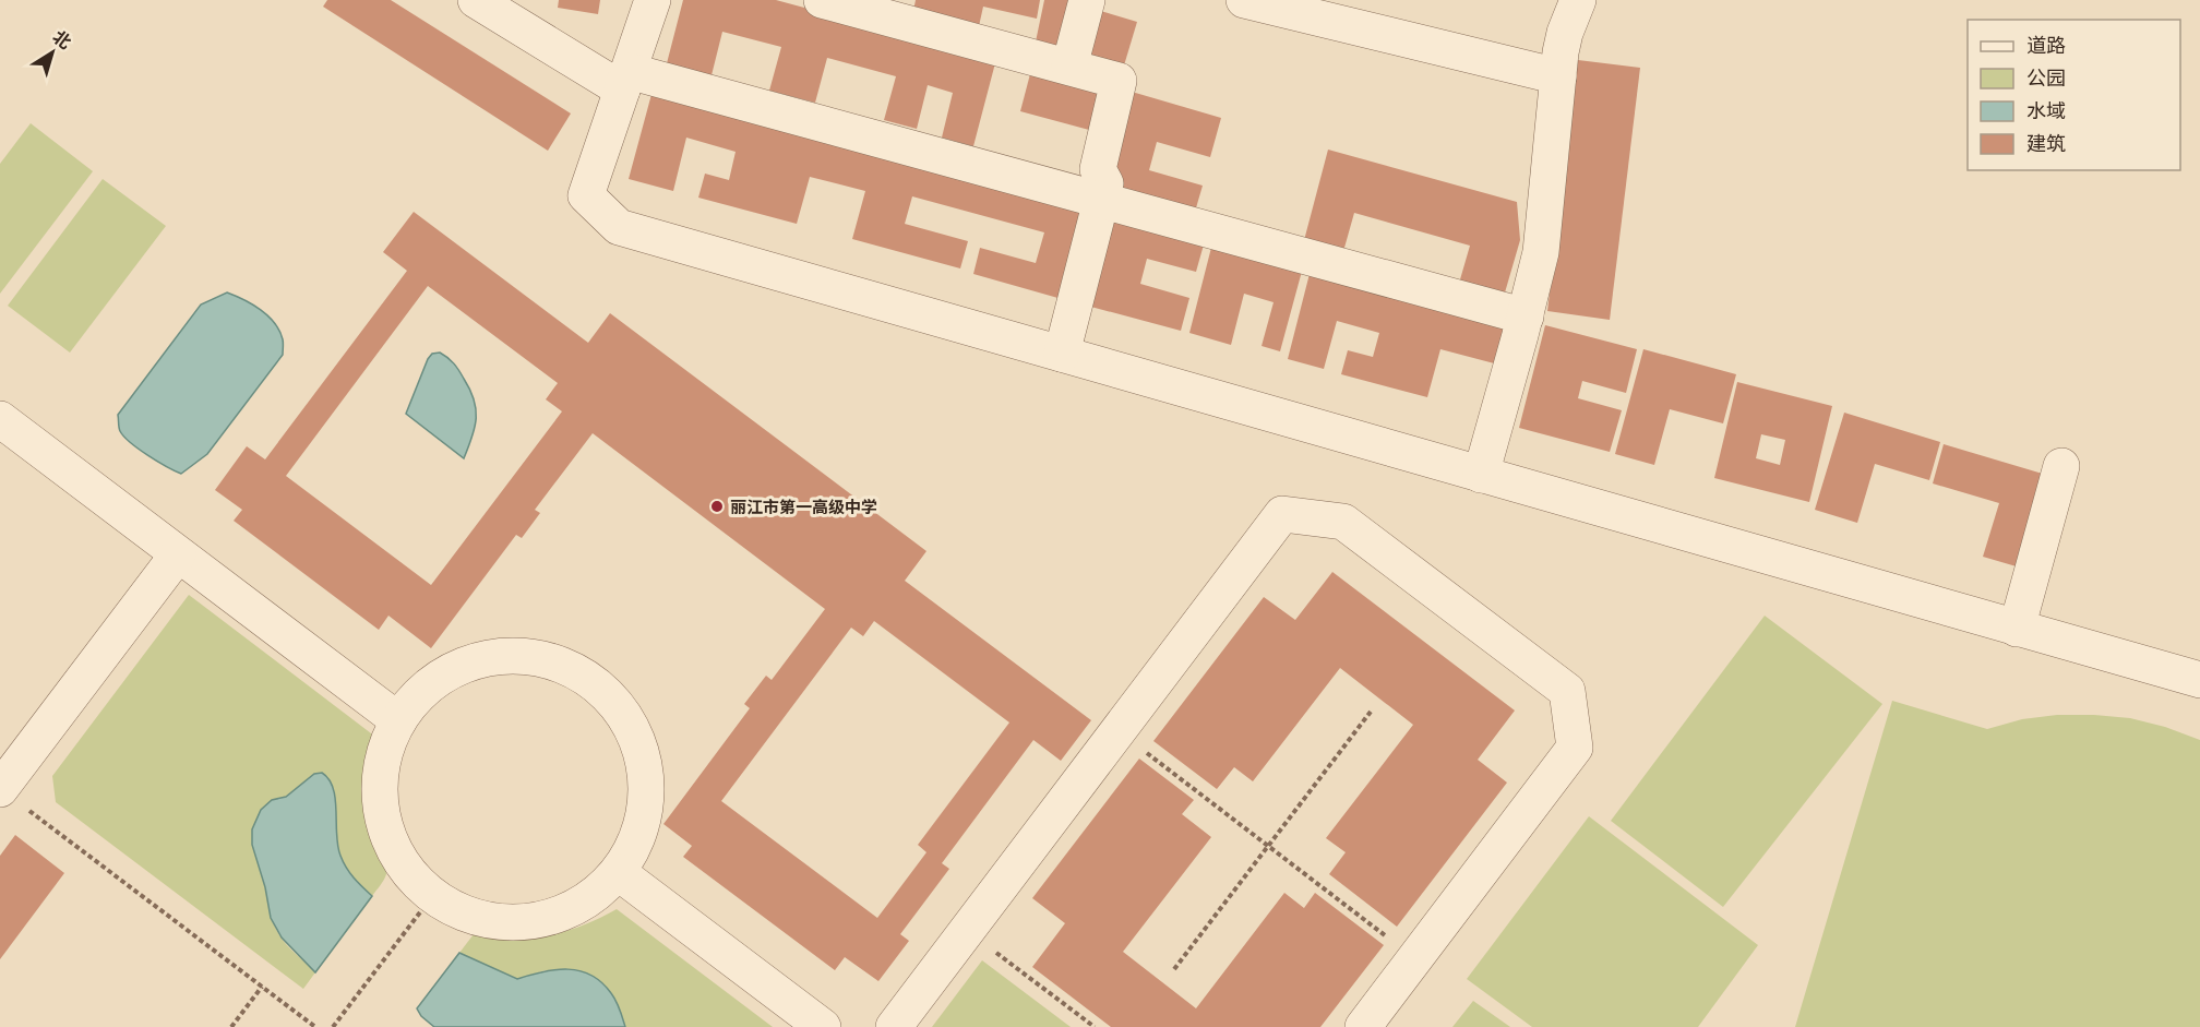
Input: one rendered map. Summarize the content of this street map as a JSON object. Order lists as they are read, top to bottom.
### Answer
{
  "places": ["丽江市第一高级中学"],
  "legend": [
    "道路",
    "公园",
    "水域",
    "建筑"
  ],
  "north": "top right"
}
